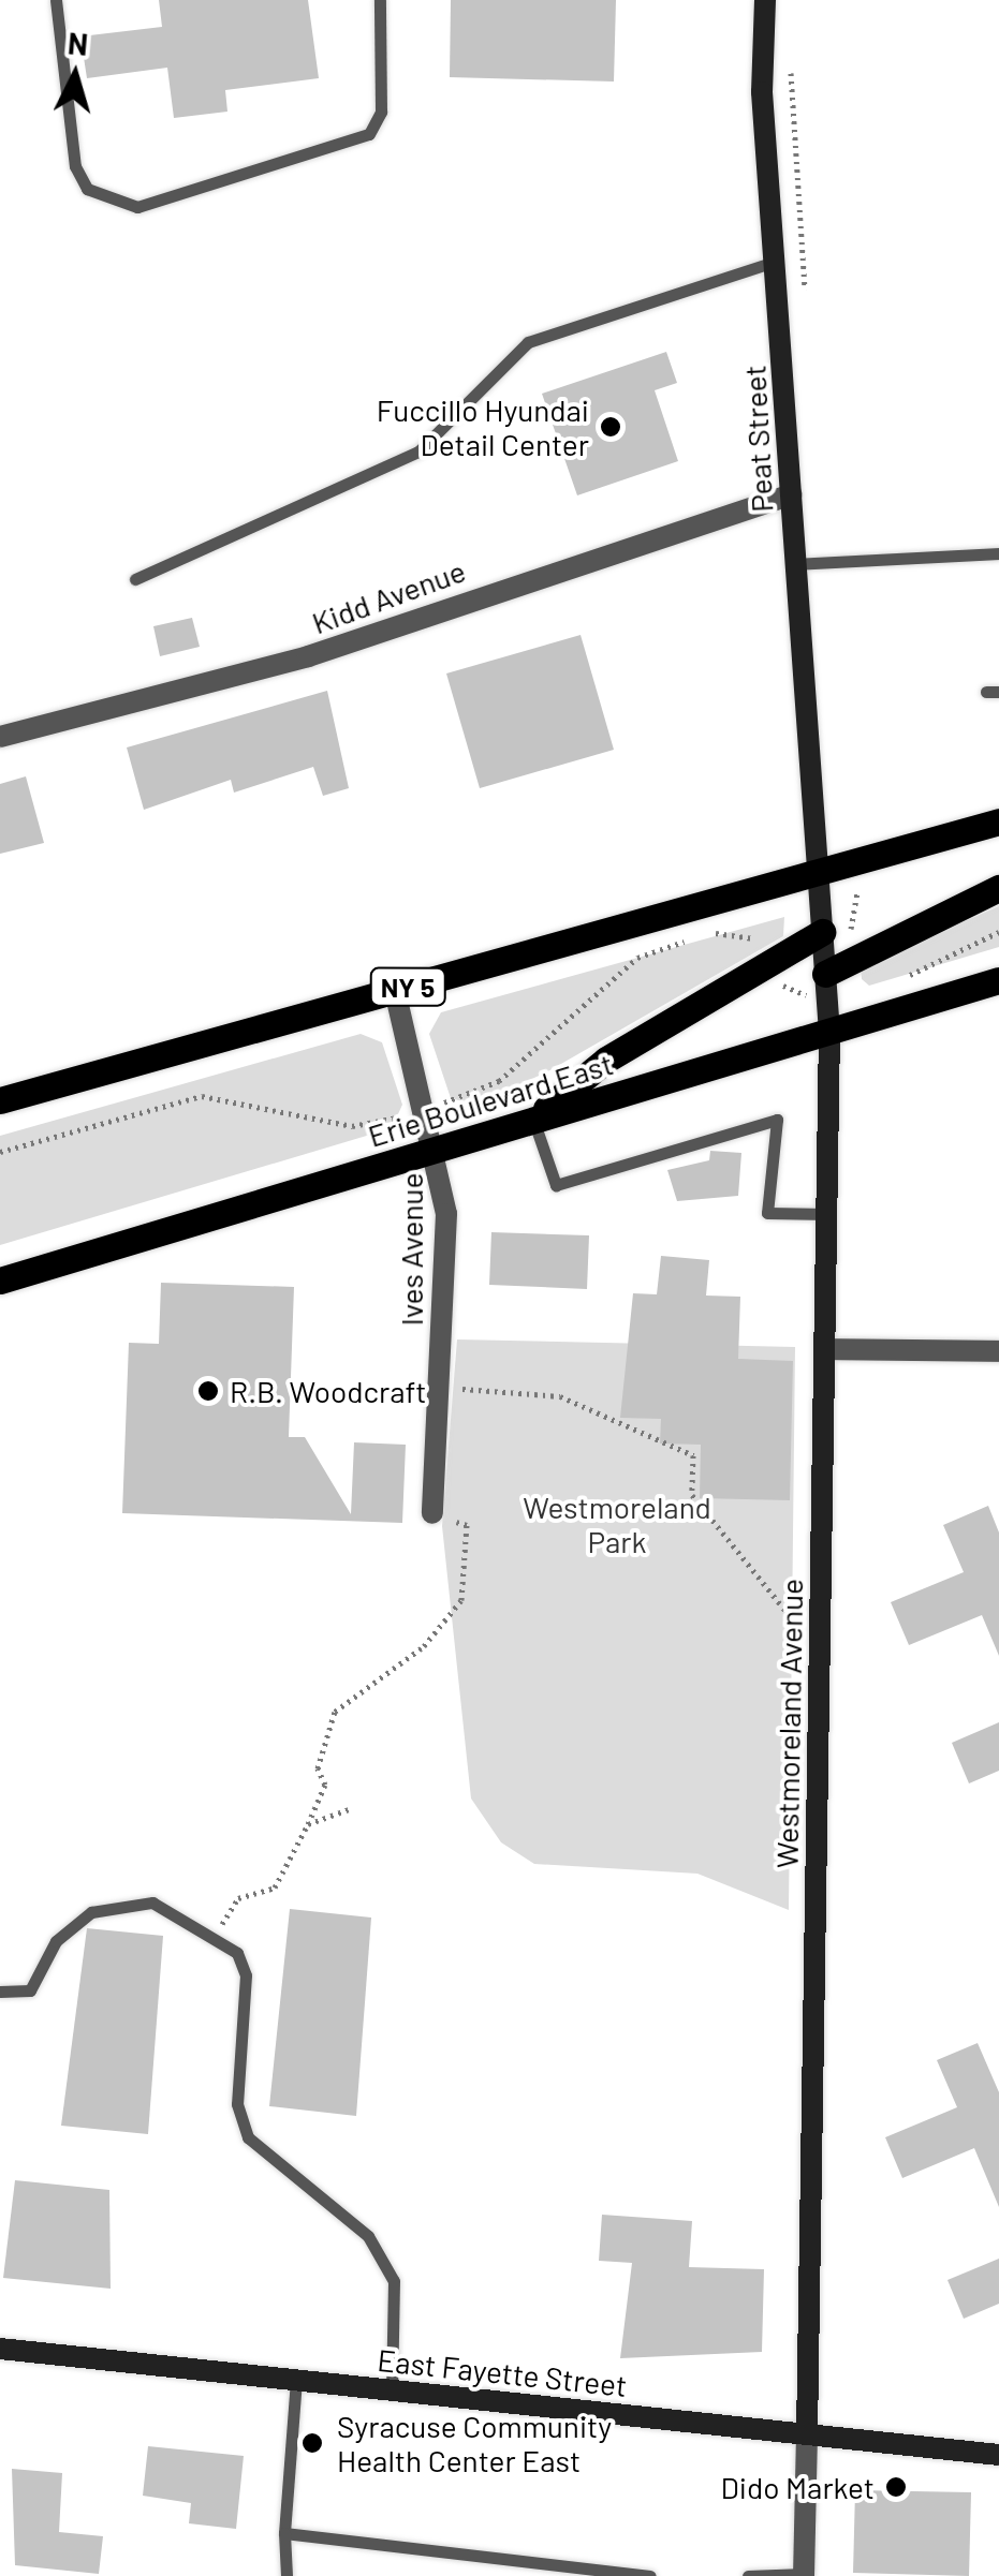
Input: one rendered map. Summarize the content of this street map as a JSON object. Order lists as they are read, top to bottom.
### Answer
{
  "streets": {
    "main road": ["NY 5", "Erie Boulevard East"],
    "street": [
      "Peat Street",
      "Kidd Avenue",
      "Ives Avenue",
      "Westmoreland Avenue",
      "East Fayette Street"
    ]
  },
  "crossings": [
    ["Peat Street", "Kidd Avenue"],
    ["Peat Street", "NY 5"],
    ["Peat Street", "Westmoreland Avenue"],
    ["NY 5", "Ives Avenue"],
    ["NY 5", "Westmoreland Avenue"],
    ["Erie Boulevard East", "Ives Avenue"],
    ["Erie Boulevard East", "Westmoreland Avenue"],
    ["Westmoreland Avenue", "East Fayette Street"]
  ],
  "parks": ["Westmoreland Park"],
  "places": [
    "Fuccillo Hyundai Detail Center",
    "R.B. Woodcraft",
    "Syracuse Community Health Center East",
    "Dido Market"
  ],
  "north": "top"
}
